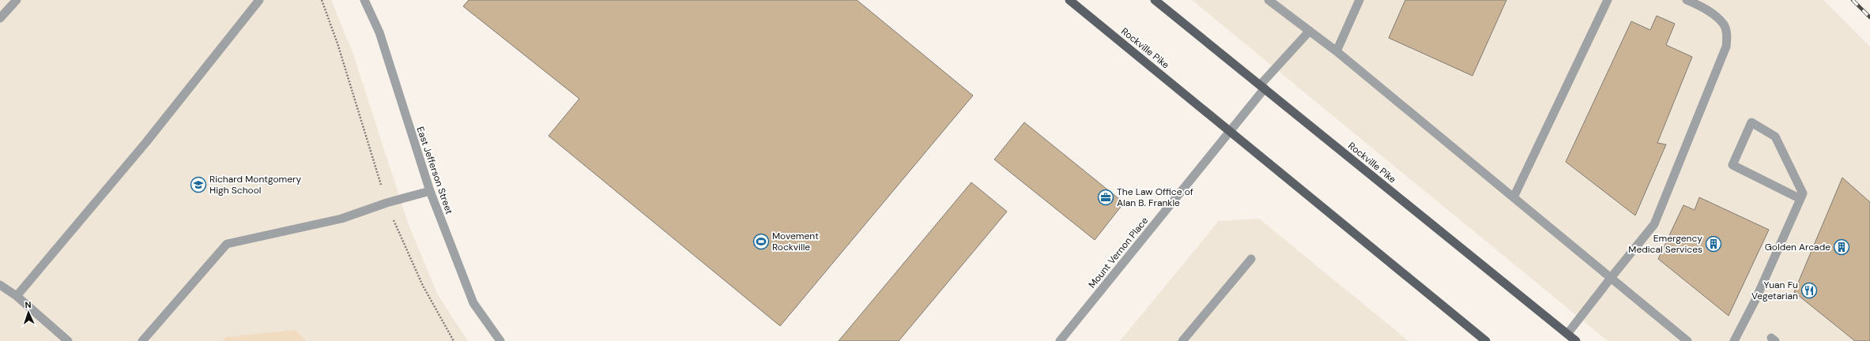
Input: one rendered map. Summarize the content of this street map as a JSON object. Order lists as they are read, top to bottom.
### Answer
{
  "streets": {
    "main road": ["Rockville Pike"],
    "street": ["East Jefferson Street", "Mount Vernon Place"]
  },
  "crossings": [
    ["Rockville Pike", "Mount Vernon Place"]
  ],
  "places": {
    "school or university": ["Richard Montgomery High School"],
    "office": ["The Law Office of Alan B. Frankle"],
    "sports": ["Movement Rockville"],
    "building": ["Emergency Medical Services", "Golden Arcade"],
    "restaurant": ["Yuan Fu Vegetarian"]
  },
  "north": "top"
}
